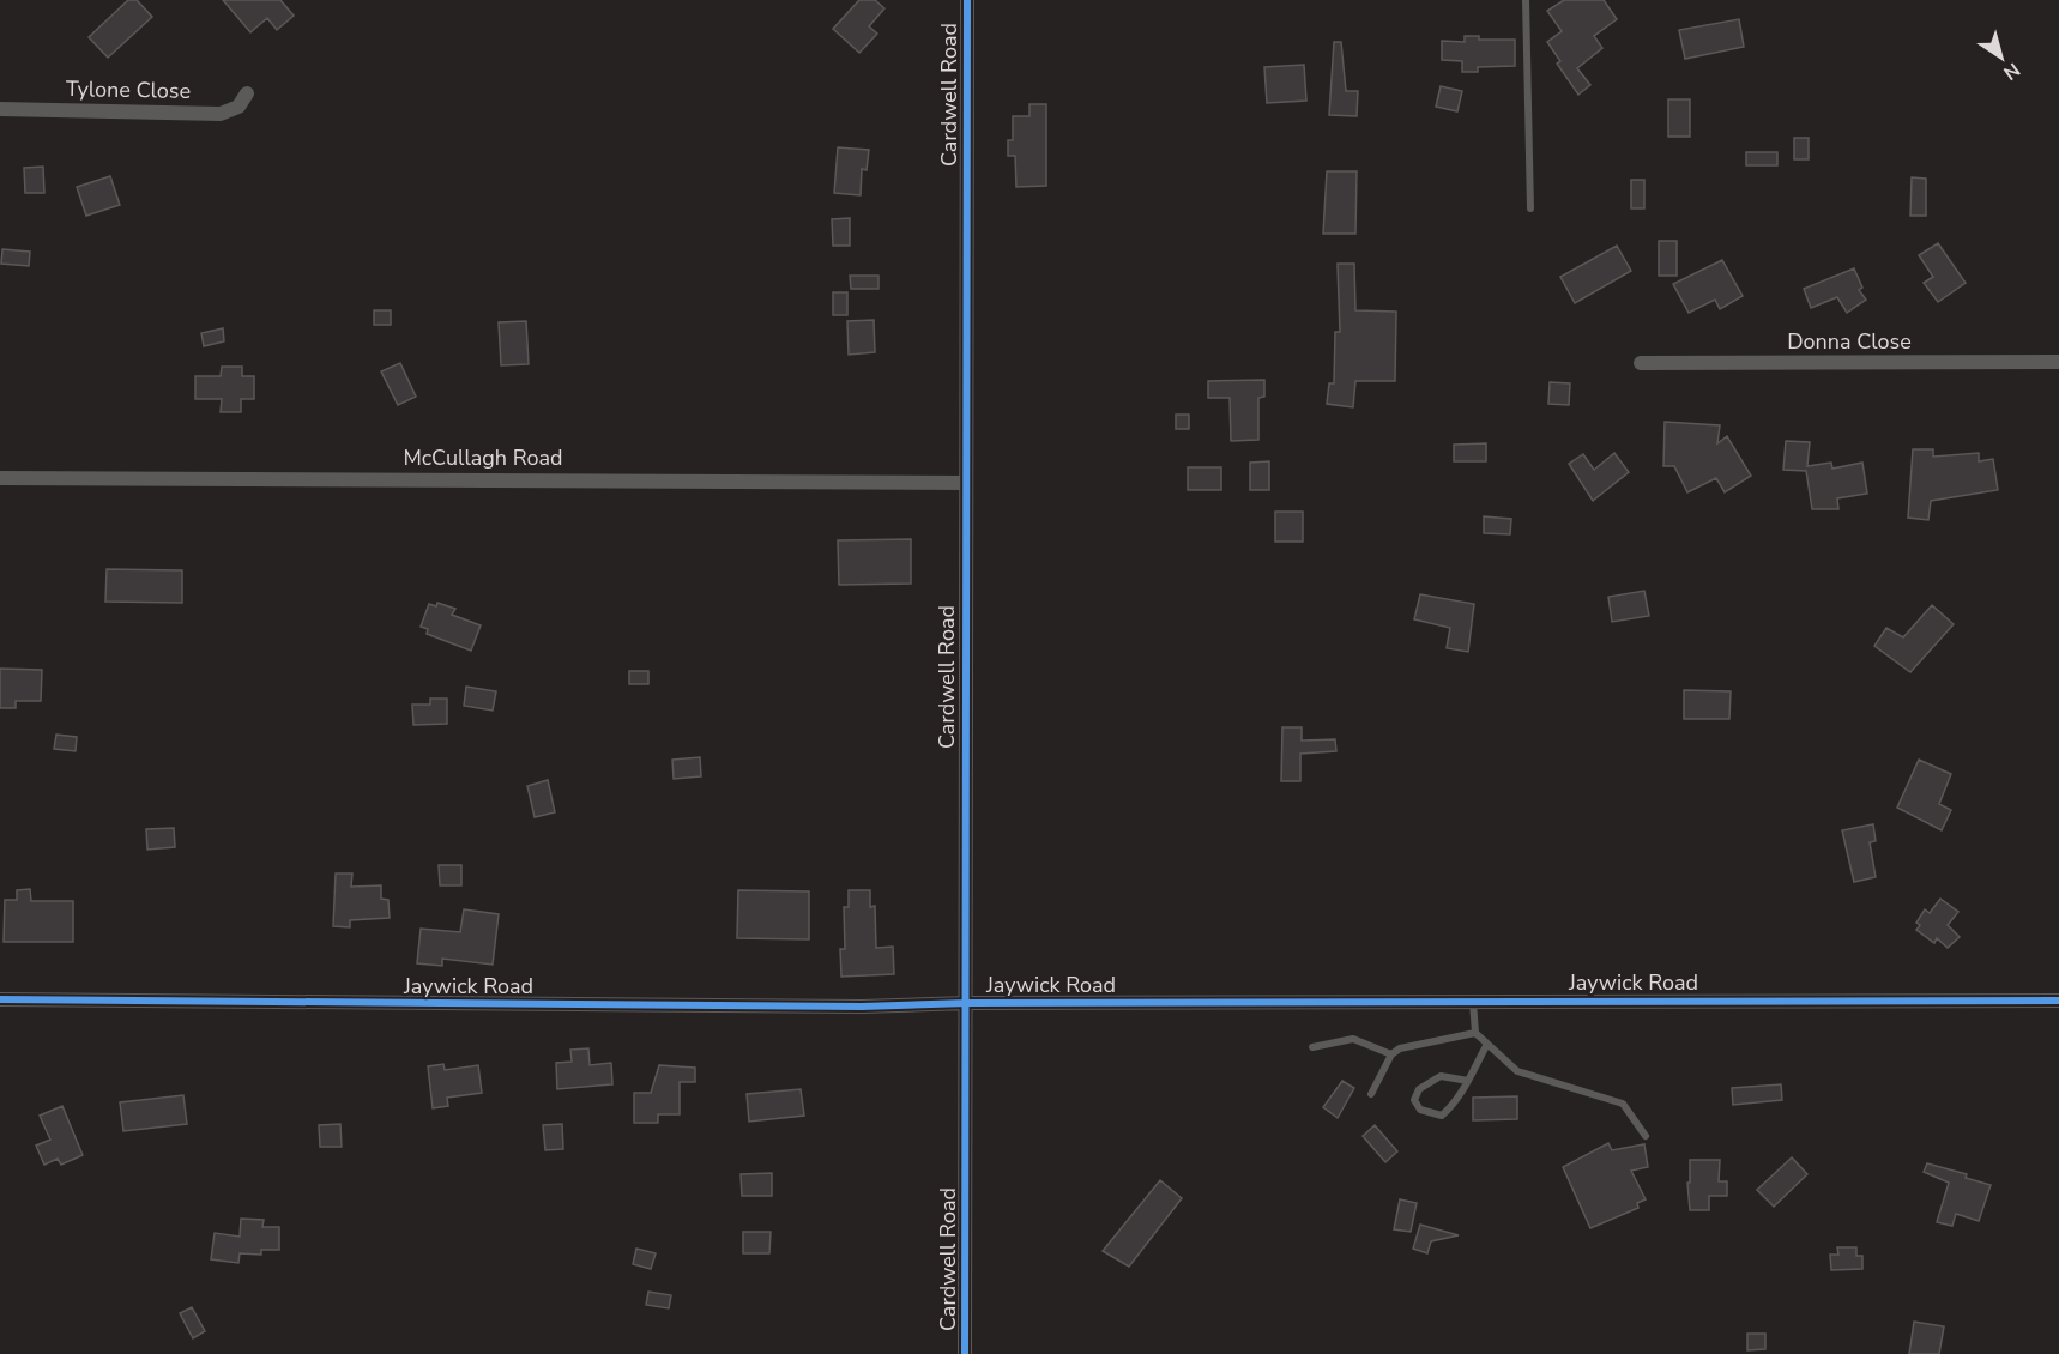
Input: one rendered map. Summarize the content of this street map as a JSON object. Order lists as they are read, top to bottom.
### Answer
{
  "streets": {
    "street": [
      "Tylone Close",
      "Cardwell Road",
      "Donna Close",
      "McCullagh Road",
      "Jaywick Road"
    ]
  },
  "crossings": [
    ["Cardwell Road", "McCullagh Road"],
    ["Cardwell Road", "Jaywick Road"]
  ],
  "north": "bottom right"
}
